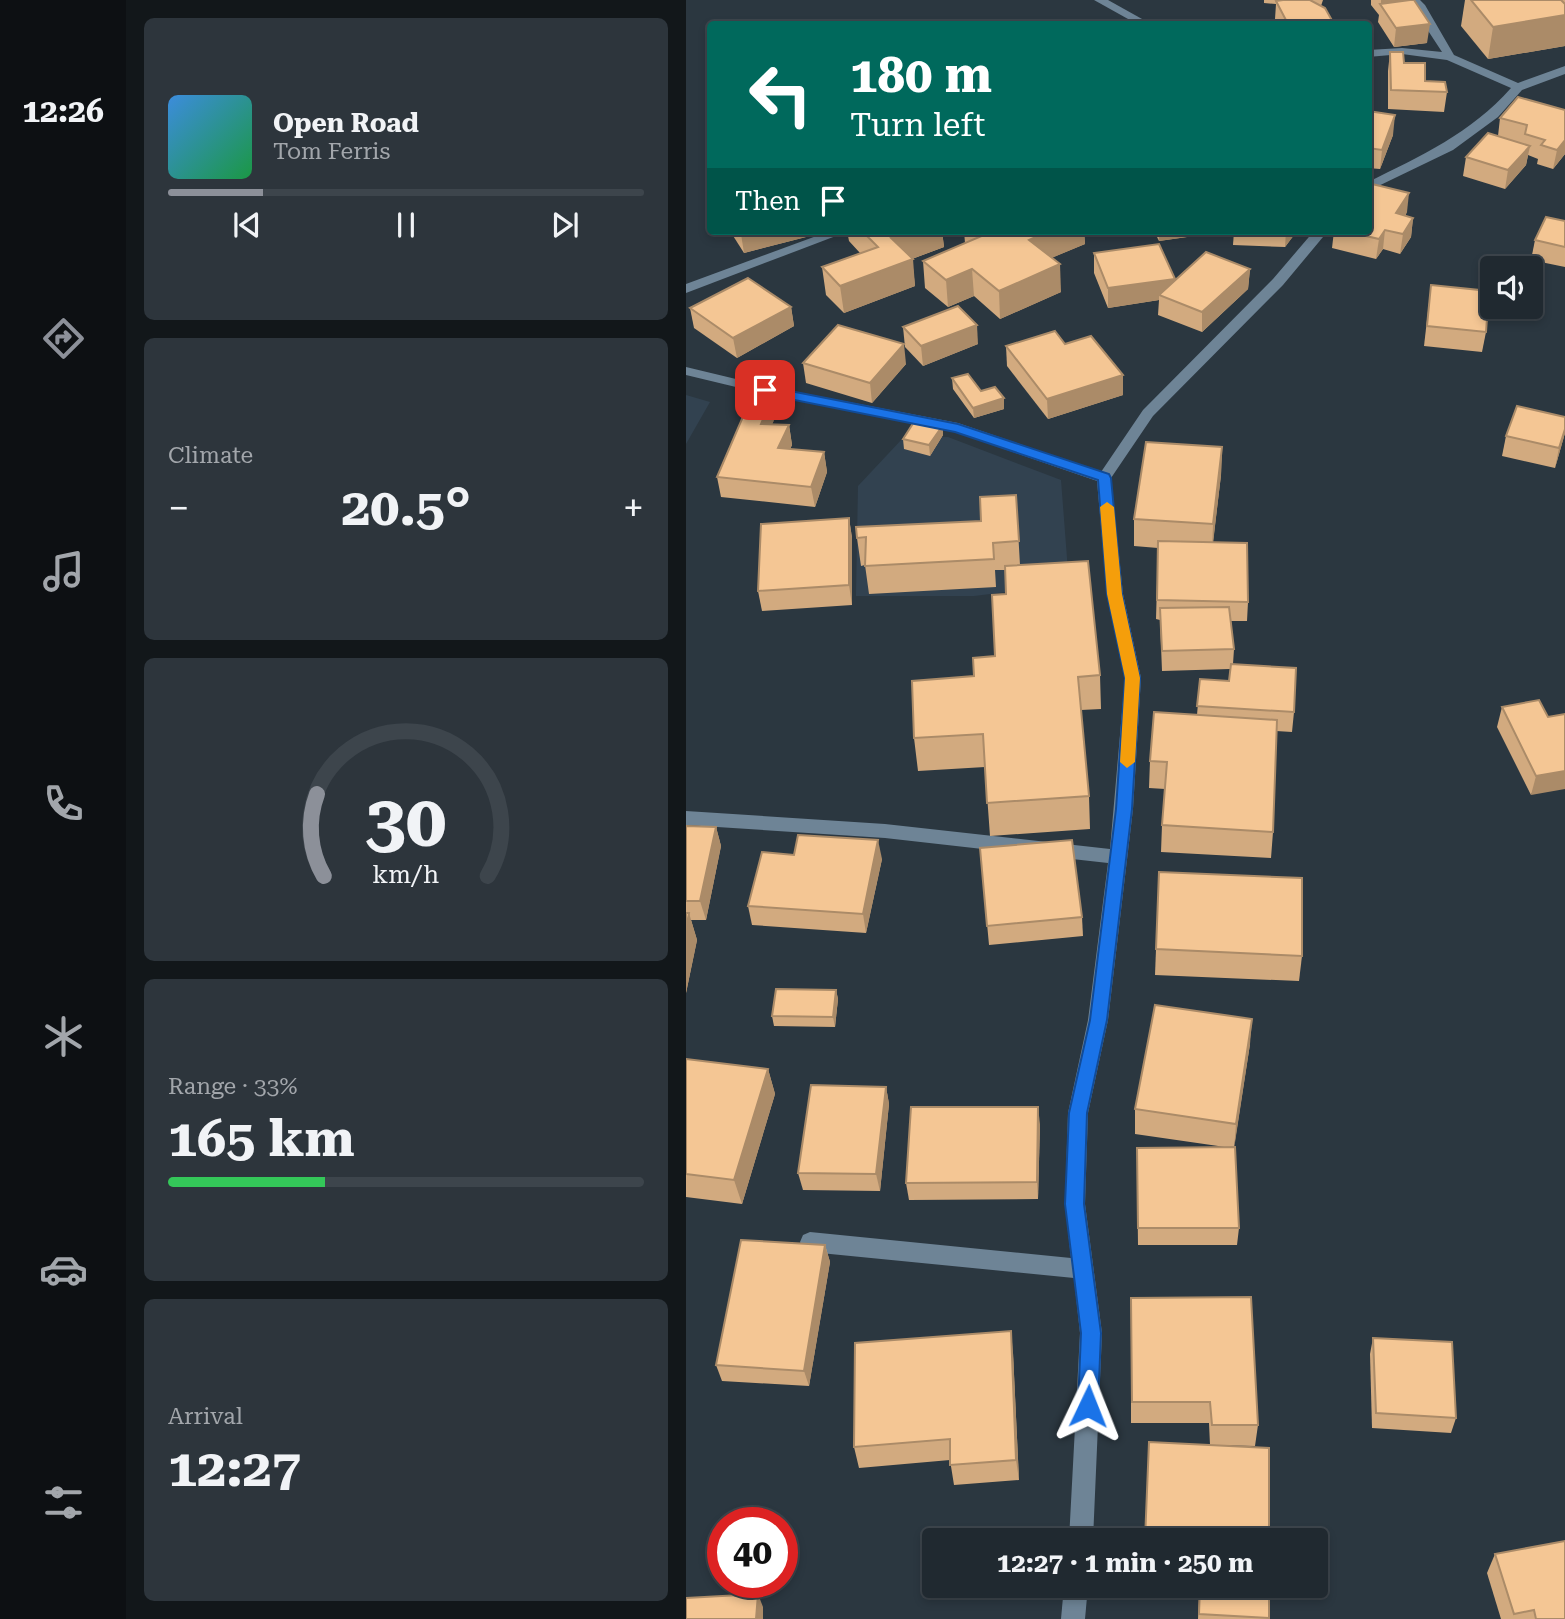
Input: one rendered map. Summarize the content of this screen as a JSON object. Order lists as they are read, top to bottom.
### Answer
{
  "page": {
    "tabs": "12:26",
    "turn": ["180 m", "Turn left"],
    "song": ["Open Road", "Tom Ferris"],
    "then": "Then",
    "tile": [
      "Climate",
      ["Range · 33%", "165 km"],
      ["Arrival", "12:27"]
    ],
    "heat": ["−", "20.5°", "+"],
    "limit": "40",
    "trip": "12:27 · 1 min · 250 m",
    "gauge": ["30", "km/h"]
  }
}
